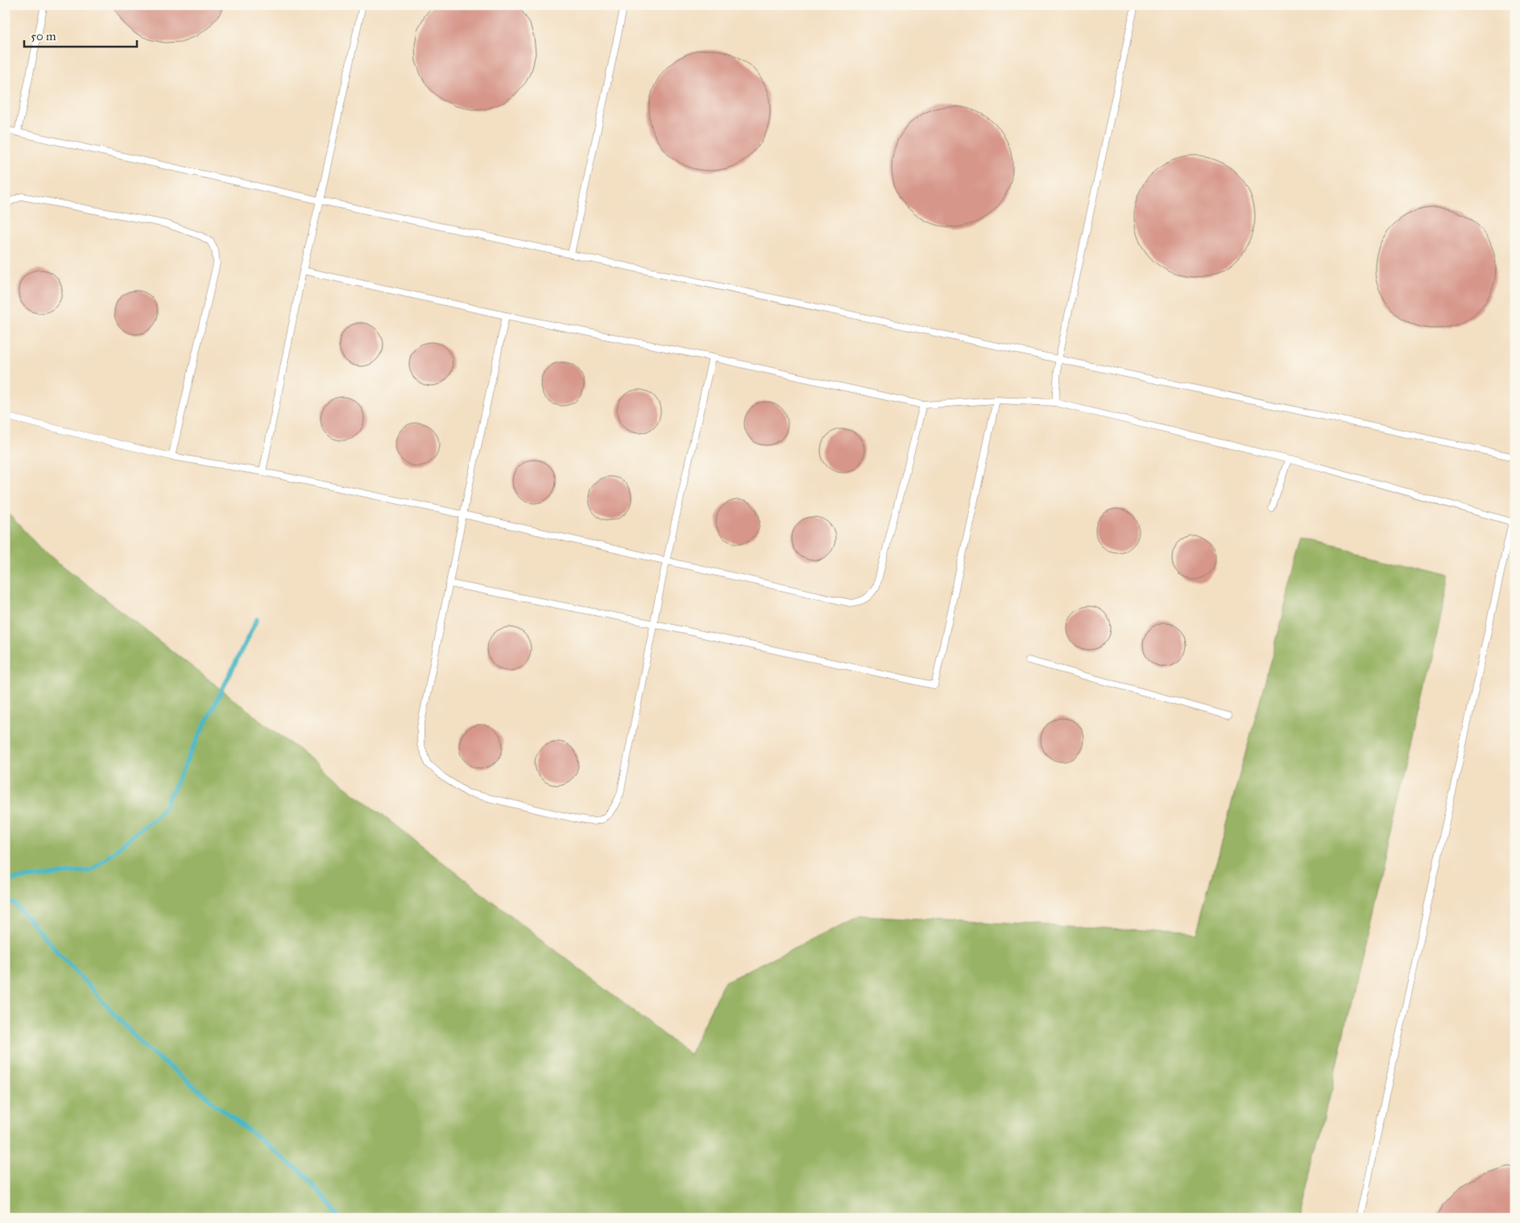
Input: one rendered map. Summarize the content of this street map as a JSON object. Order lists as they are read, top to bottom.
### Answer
{
  "scale_bar": "50 m"
}
